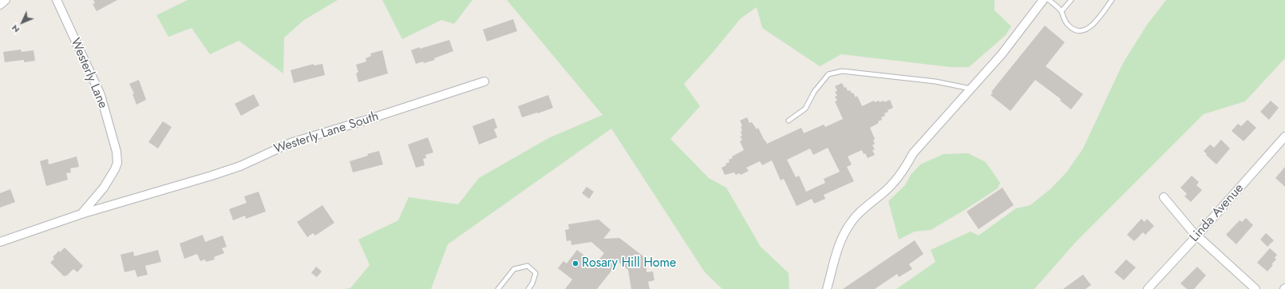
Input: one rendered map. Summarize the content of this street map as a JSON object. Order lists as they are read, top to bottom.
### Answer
{
  "streets": {
    "street": ["Westerly Lane", "Westerly Lane South", "Linda Avenue"]
  },
  "crossings": [
    ["Westerly Lane", "Westerly Lane South"]
  ],
  "places": ["Rosary Hill Home"],
  "north": "bottom left"
}
